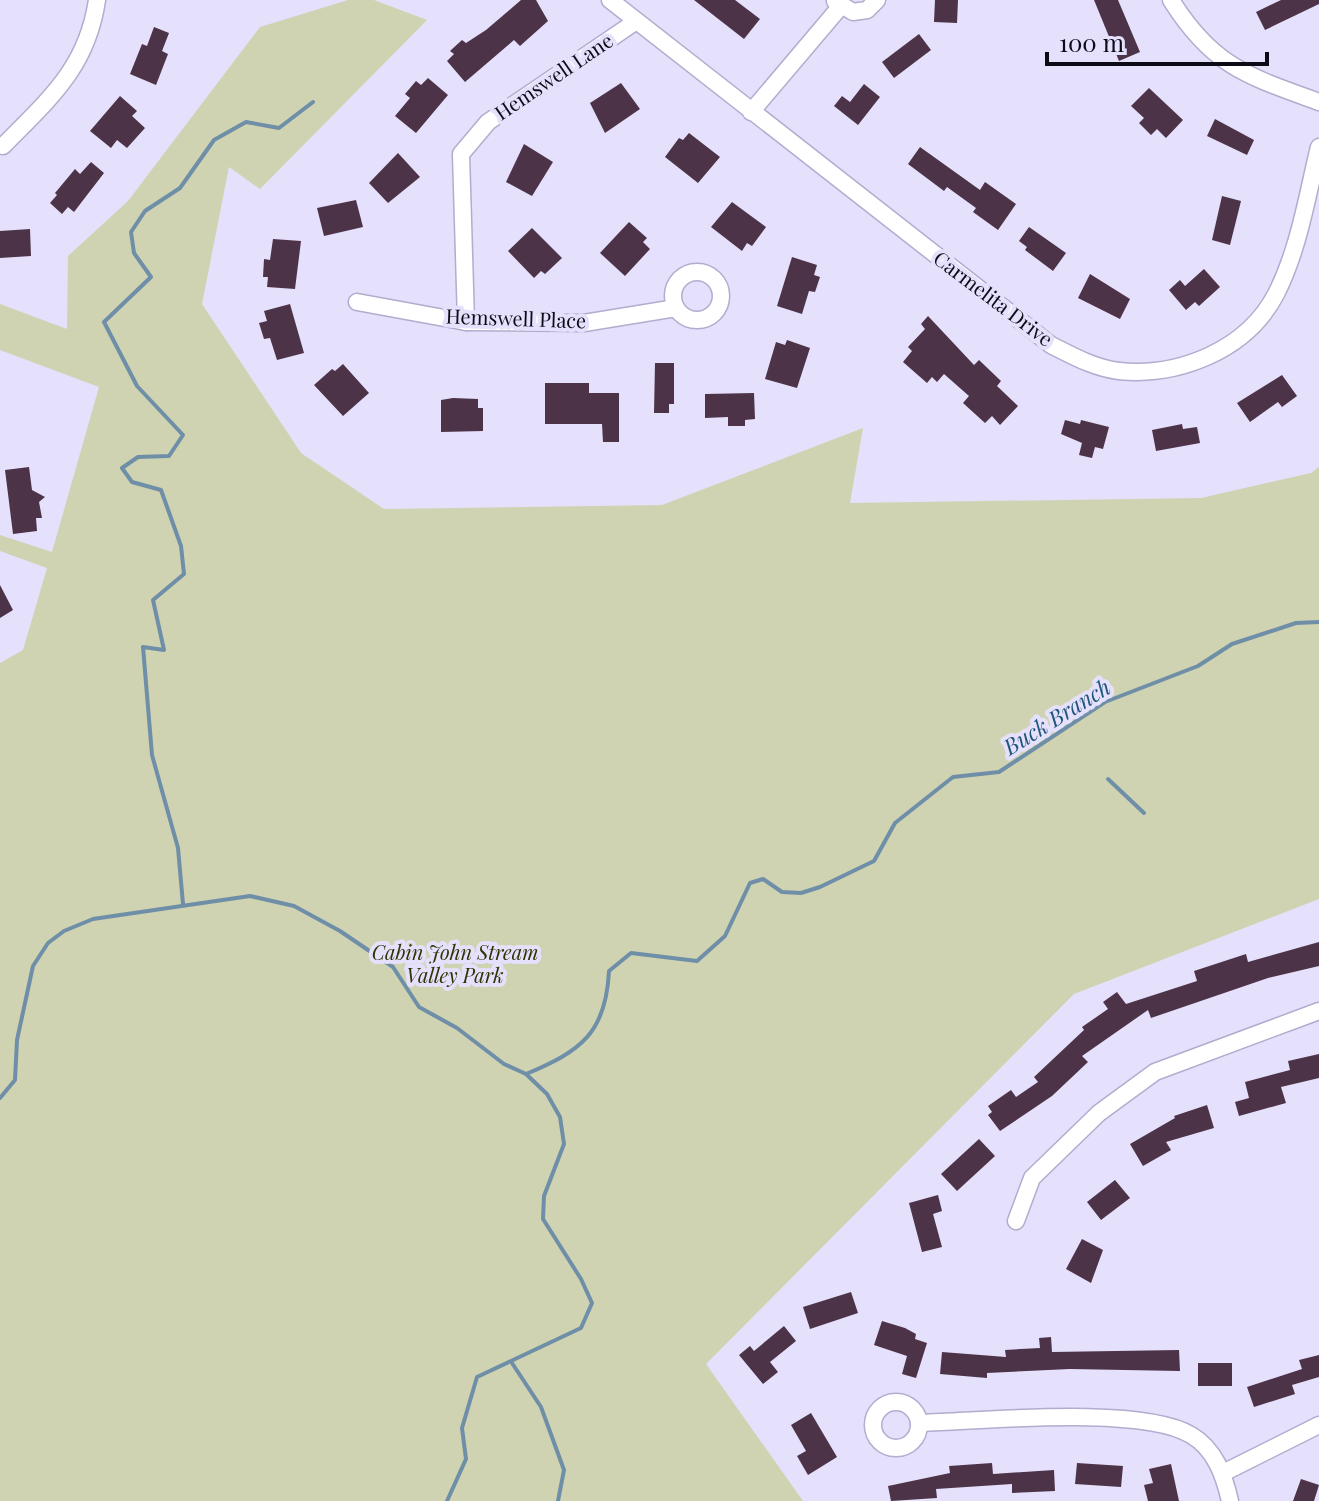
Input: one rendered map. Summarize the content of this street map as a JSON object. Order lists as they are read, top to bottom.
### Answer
{
  "streets": {
    "street": ["Hemswell Lane", "Carmelita Drive", "Hemswell Place"]
  },
  "crossings": [
    ["Hemswell Lane", "Carmelita Drive"],
    ["Hemswell Lane", "Hemswell Place"]
  ],
  "water": ["Buck Branch"],
  "parks": ["Cabin John Stream Valley Park"],
  "scale_bar": "100 m"
}
